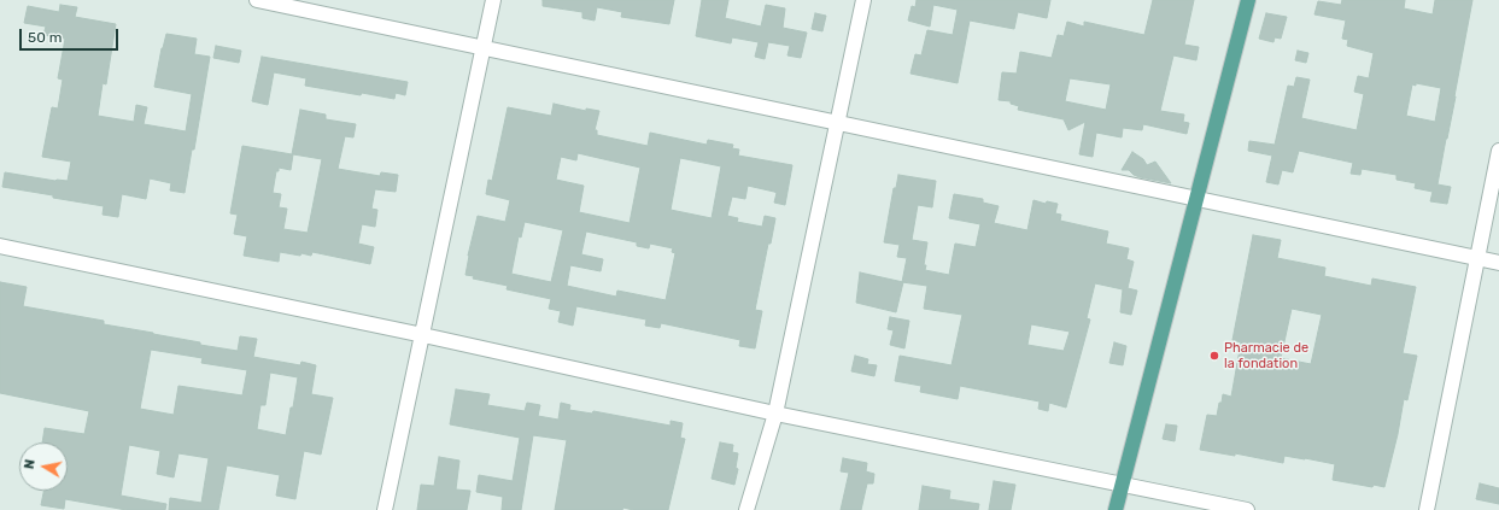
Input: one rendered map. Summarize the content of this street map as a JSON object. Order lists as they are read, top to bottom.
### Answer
{
  "places": ["Pharmacie de la fondation"],
  "scale_bar": "50 m",
  "north": "left"
}
